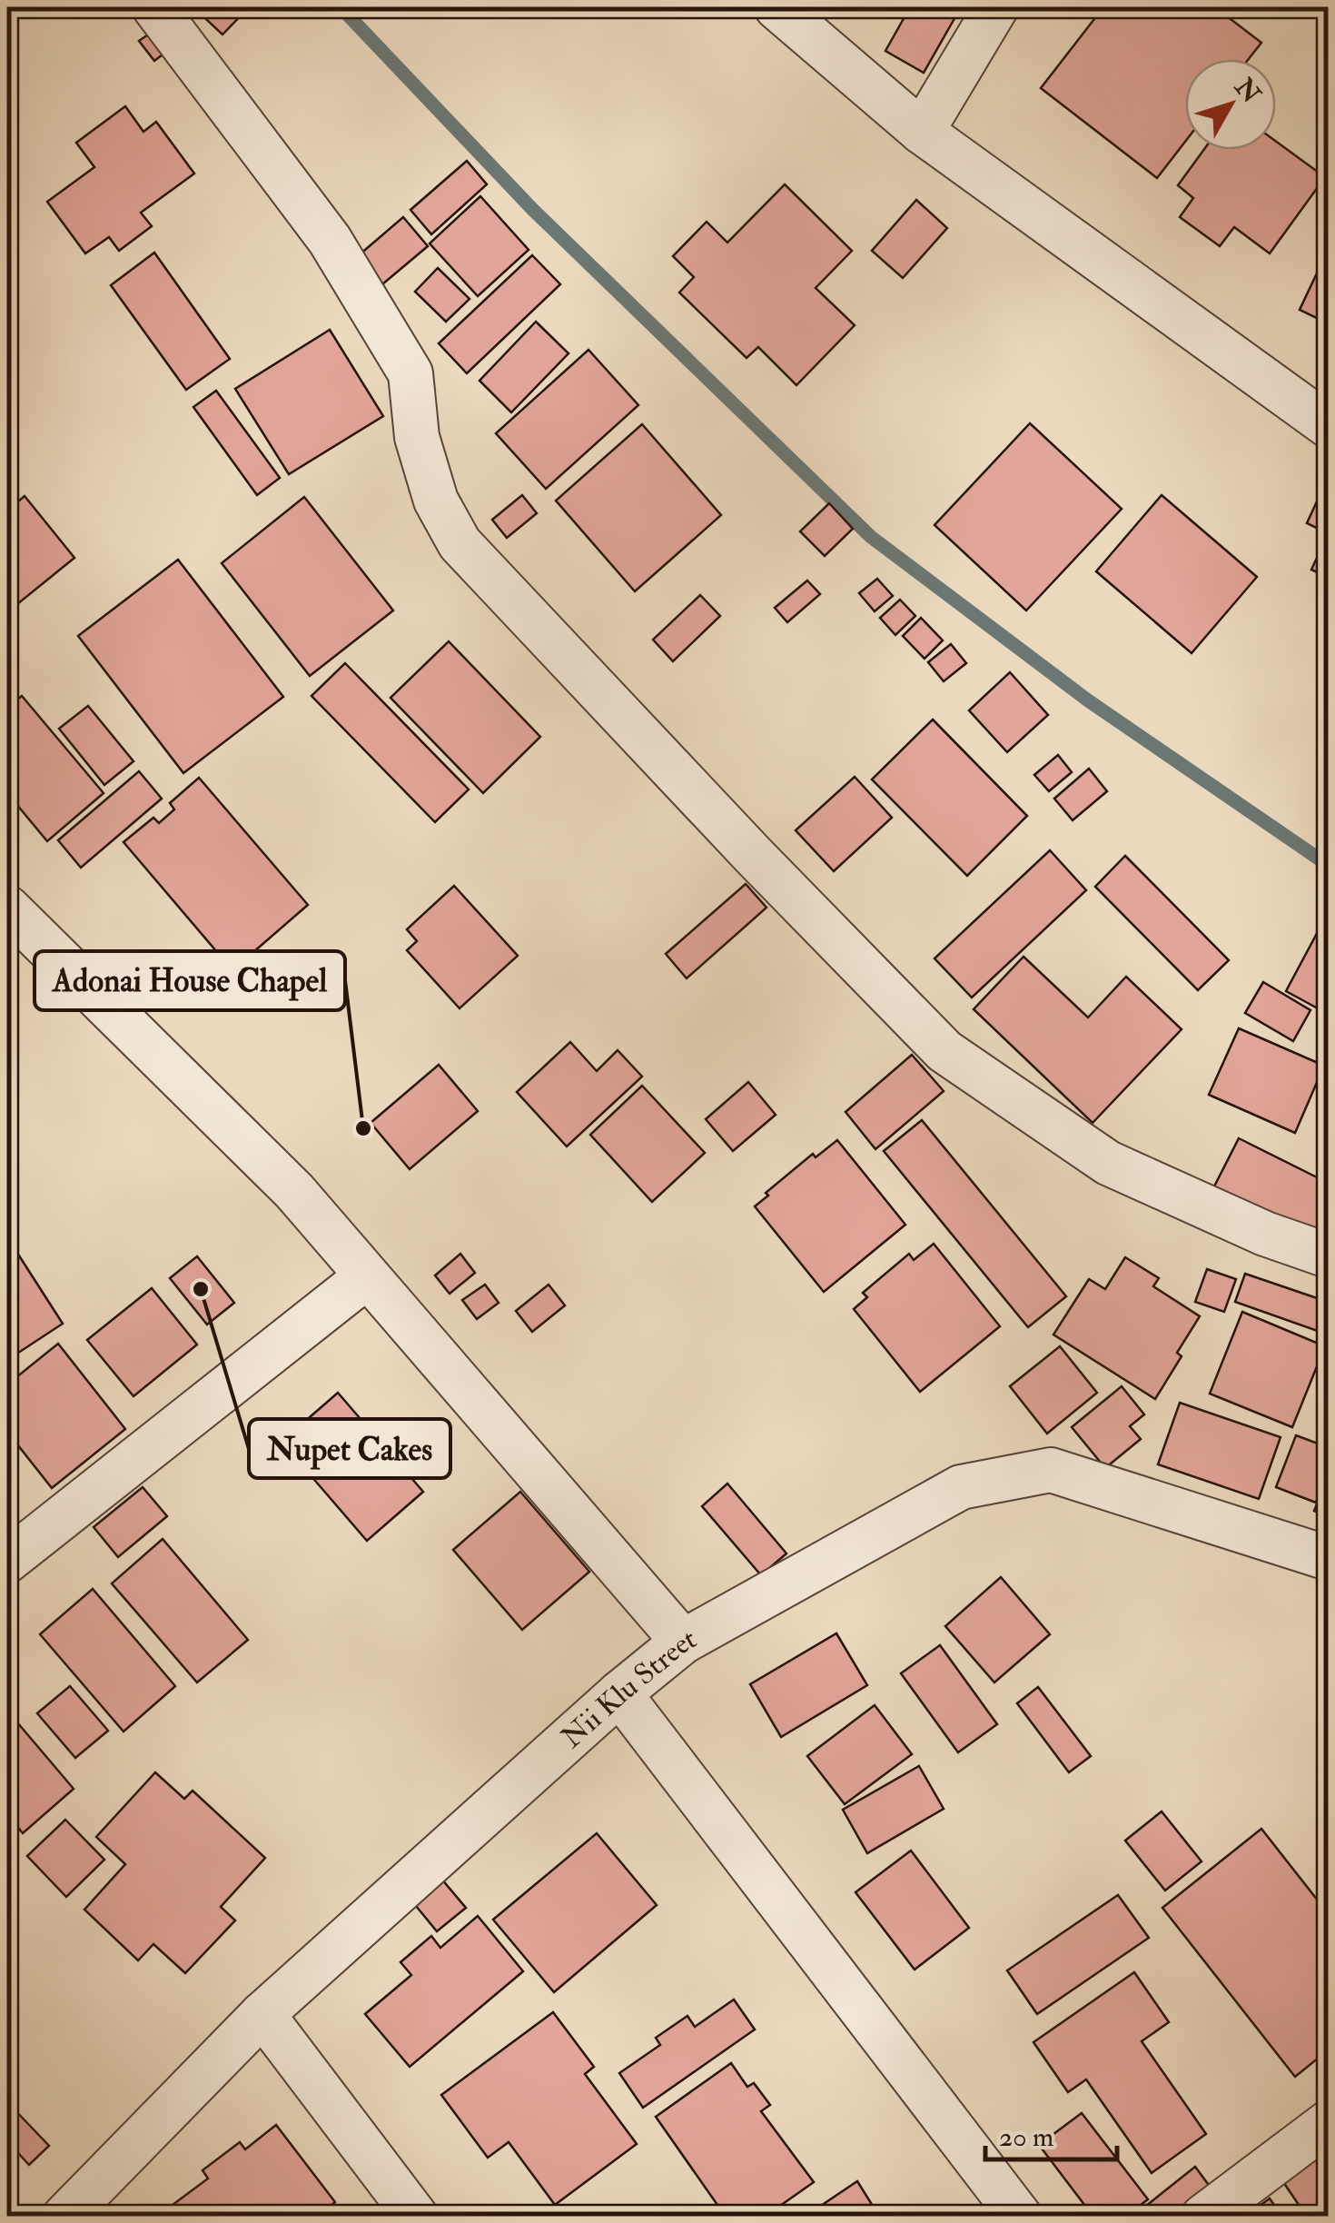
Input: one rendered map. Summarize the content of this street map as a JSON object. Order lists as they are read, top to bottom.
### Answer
{
  "streets": {
    "street": ["Nii Klu Street"]
  },
  "places": ["Adonai House Chapel", "Nupet Cakes"],
  "scale_bar": "20 m",
  "north": "top right"
}
